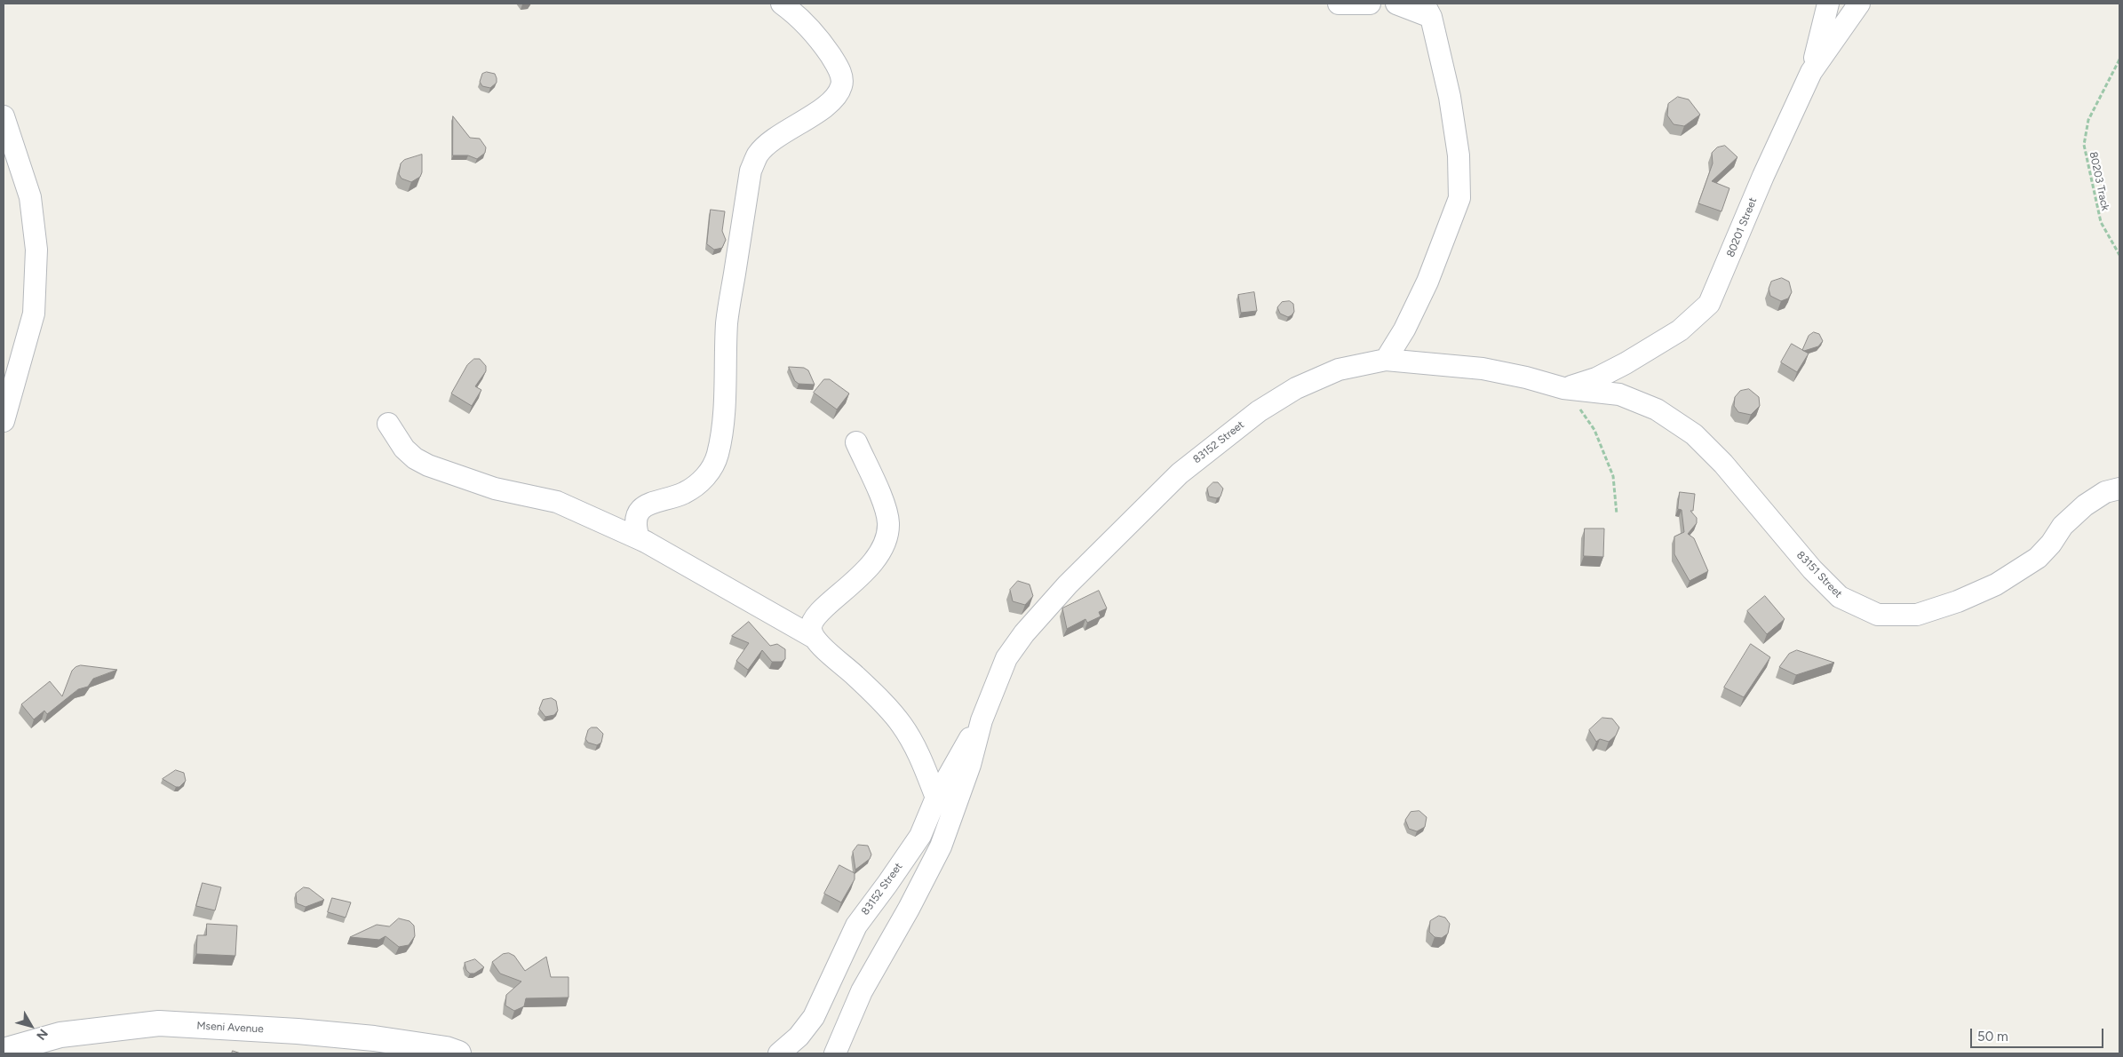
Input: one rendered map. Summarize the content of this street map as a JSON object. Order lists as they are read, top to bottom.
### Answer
{
  "streets": {
    "street": [
      "80201 Street",
      "83152 Street",
      "83151 Street",
      "Mseni Avenue"
    ],
    "path": ["80203 Track"]
  },
  "crossings": [
    ["80201 Street", "83152 Street"],
    ["80201 Street", "83151 Street"],
    ["83152 Street", "83151 Street"]
  ],
  "scale_bar": "50 m",
  "north": "bottom right"
}
